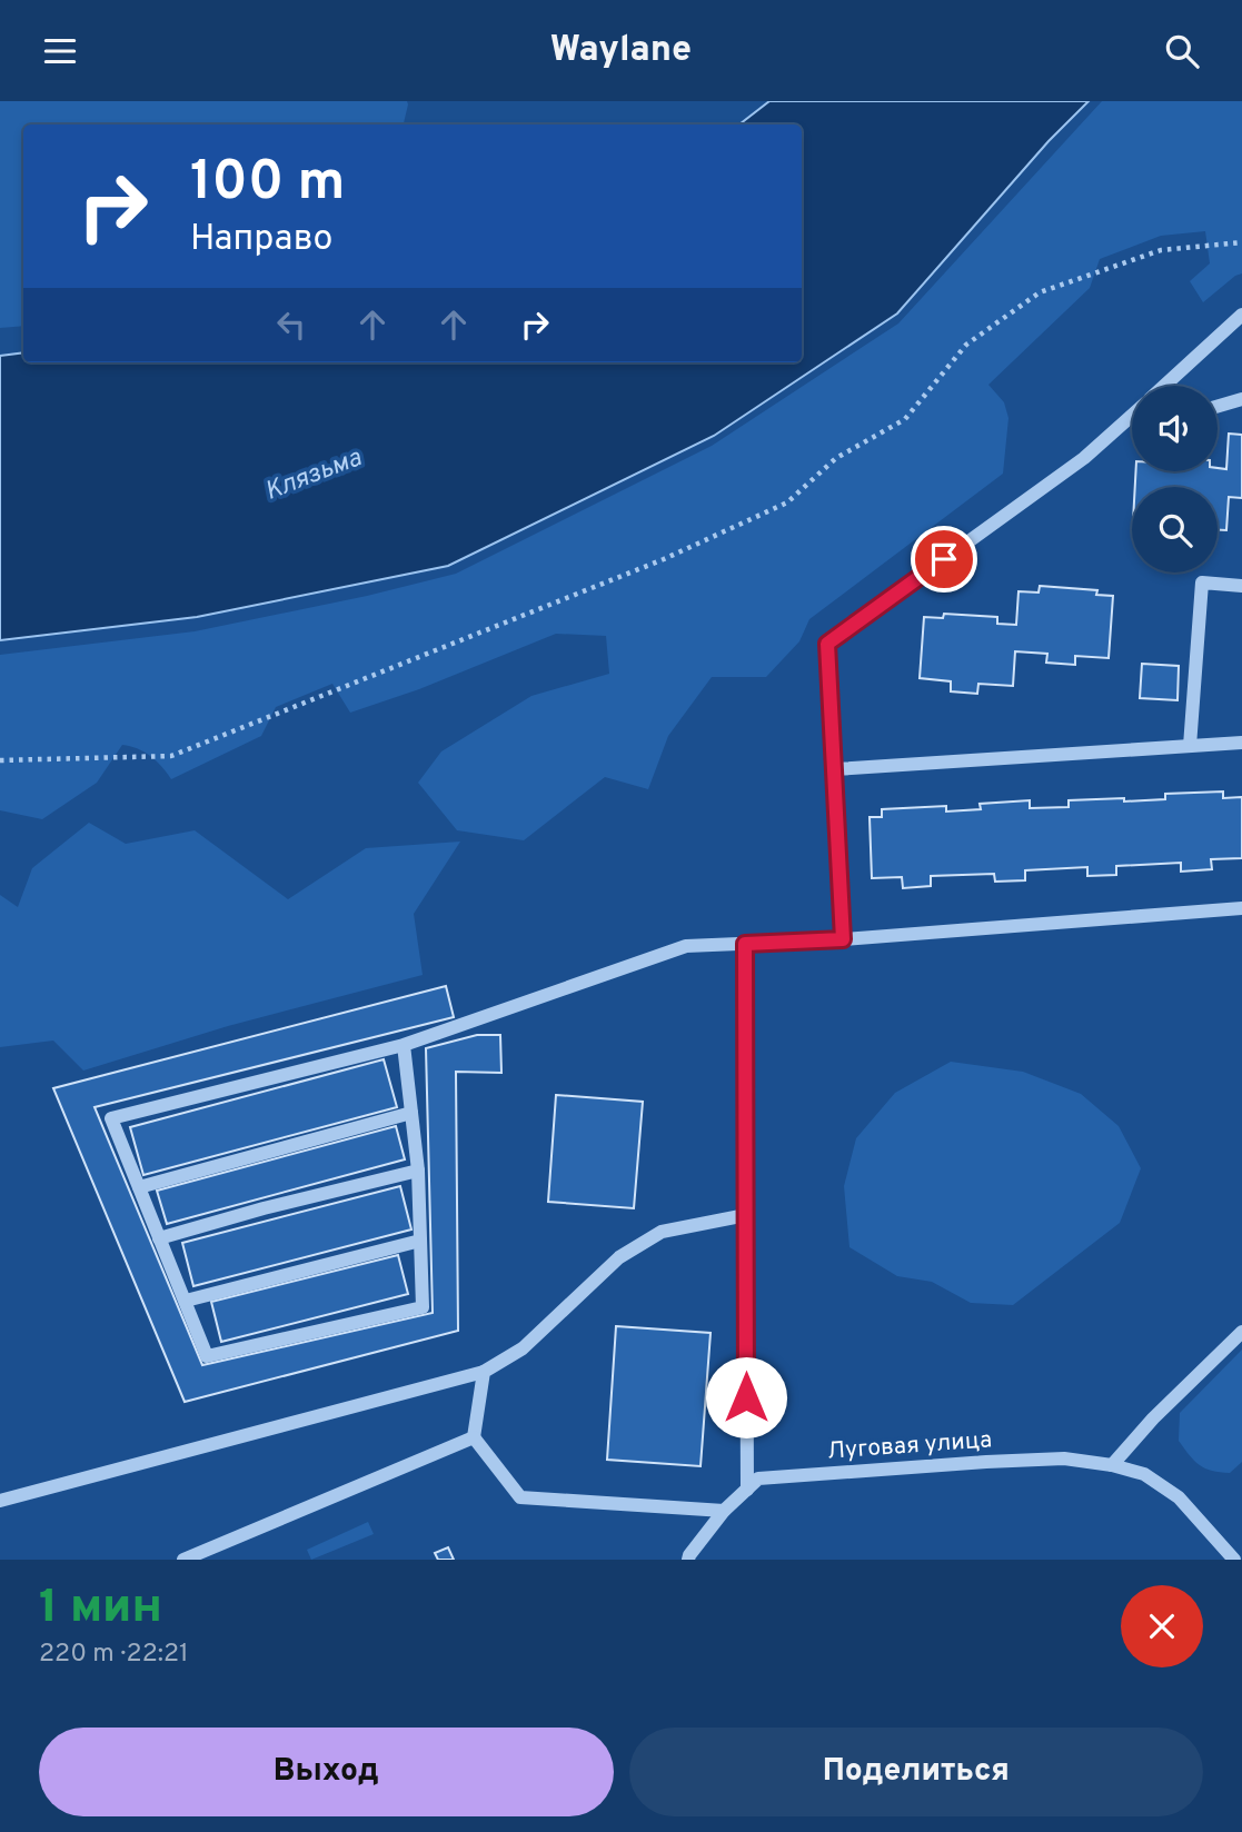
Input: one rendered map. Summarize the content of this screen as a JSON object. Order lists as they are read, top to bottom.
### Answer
{
  "streets": {
    "street": ["Луговая улица"]
  },
  "water": ["Клязьма"],
  "page": {
    "header": "Waylane",
    "turn": ["100 m", "Направо"],
    "heading": ["1 мин", "220 m · 22:21"],
    "buttons": ["Выход", "Поделиться"]
  }
}
